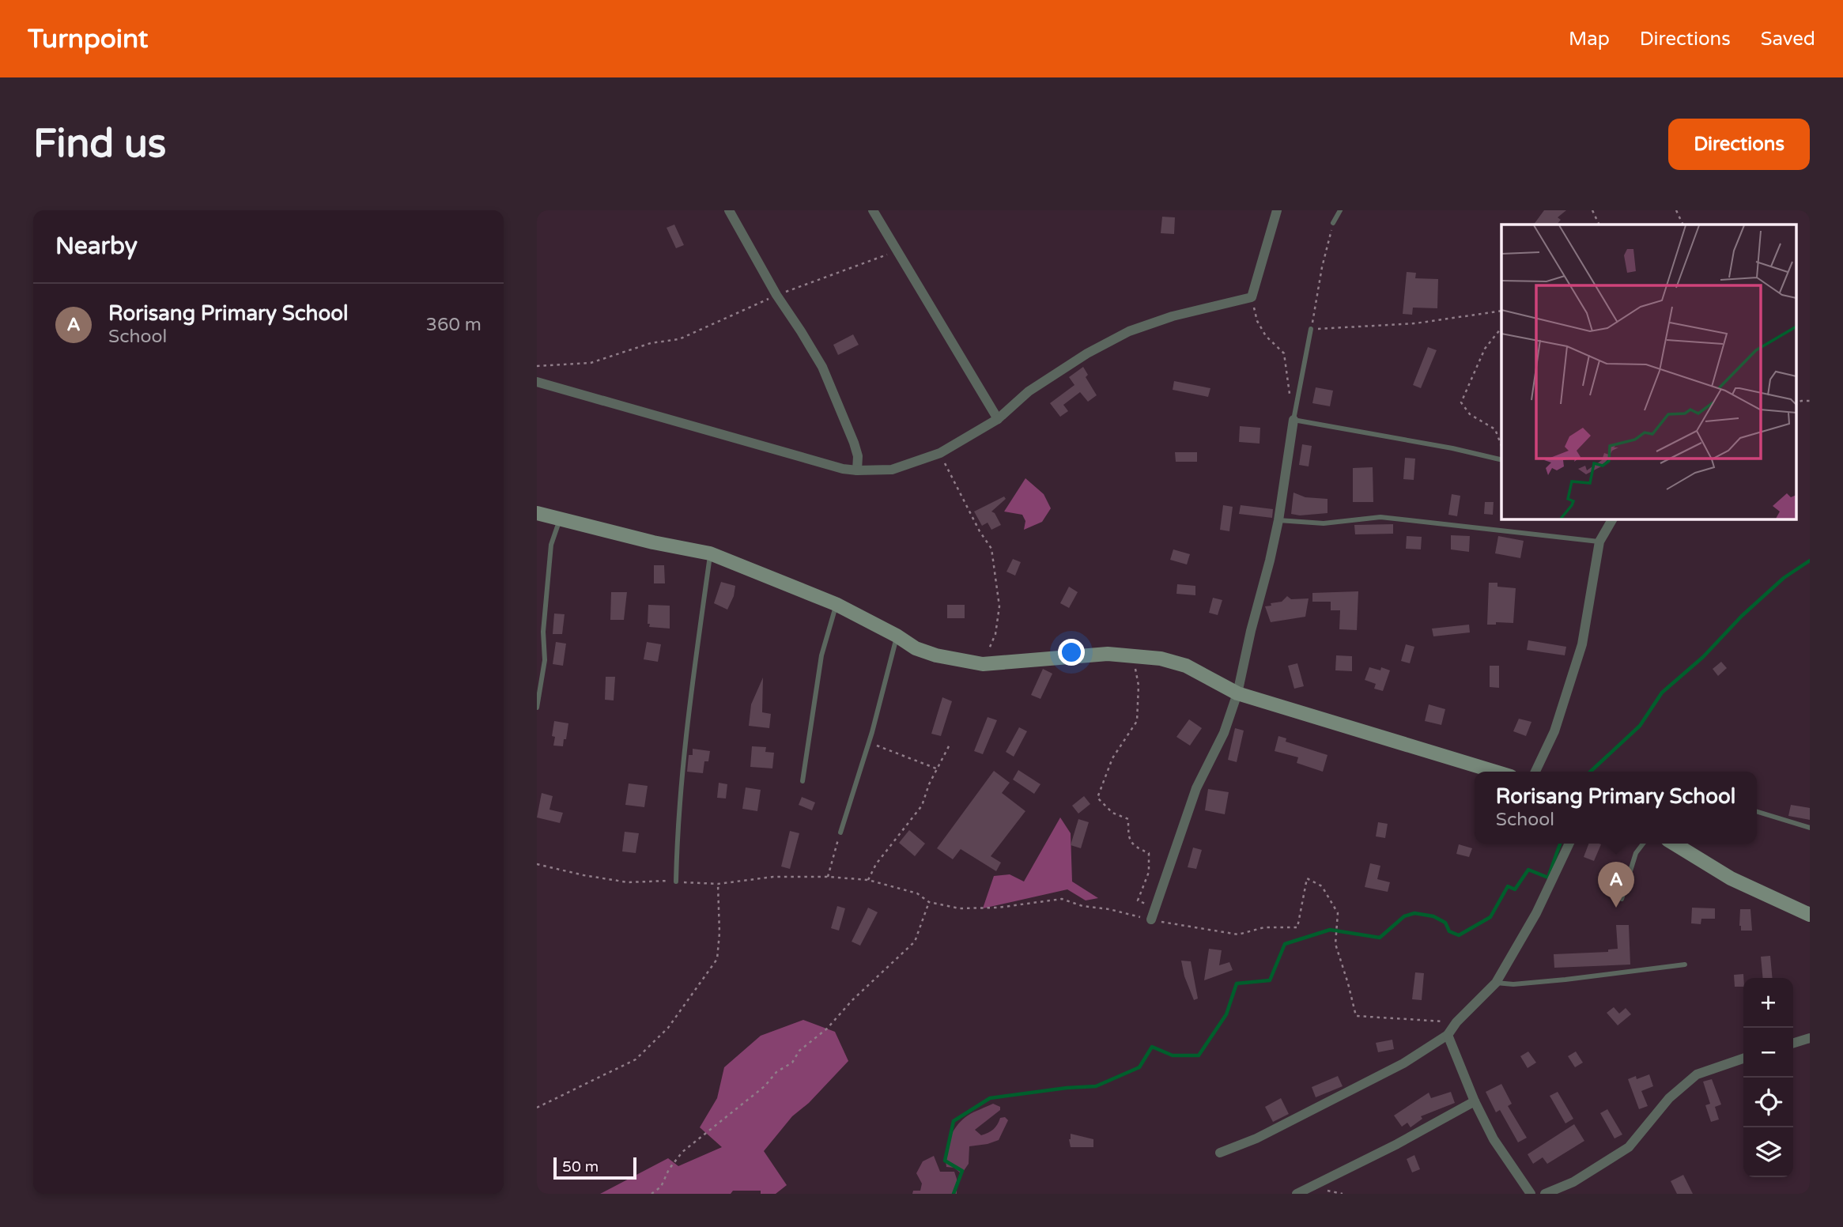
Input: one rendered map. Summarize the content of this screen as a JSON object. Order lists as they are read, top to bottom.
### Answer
{
  "scale_bar": "50 m",
  "page": {
    "header": "Turnpoint",
    "nav": ["Map", "Directions", "Saved"],
    "buttons": "Directions",
    "title": "Find us",
    "heading": "Nearby",
    "list": [
      {
        "mark": "A",
        "name": "Rorisang Primary School",
        "note": "School",
        "value": "360 m"
      }
    ],
    "popup": ["Rorisang Primary School", "School"],
    "pins": "A",
    "map_buttons": ["+", "−"],
    "scale": "50 m"
  }
}
